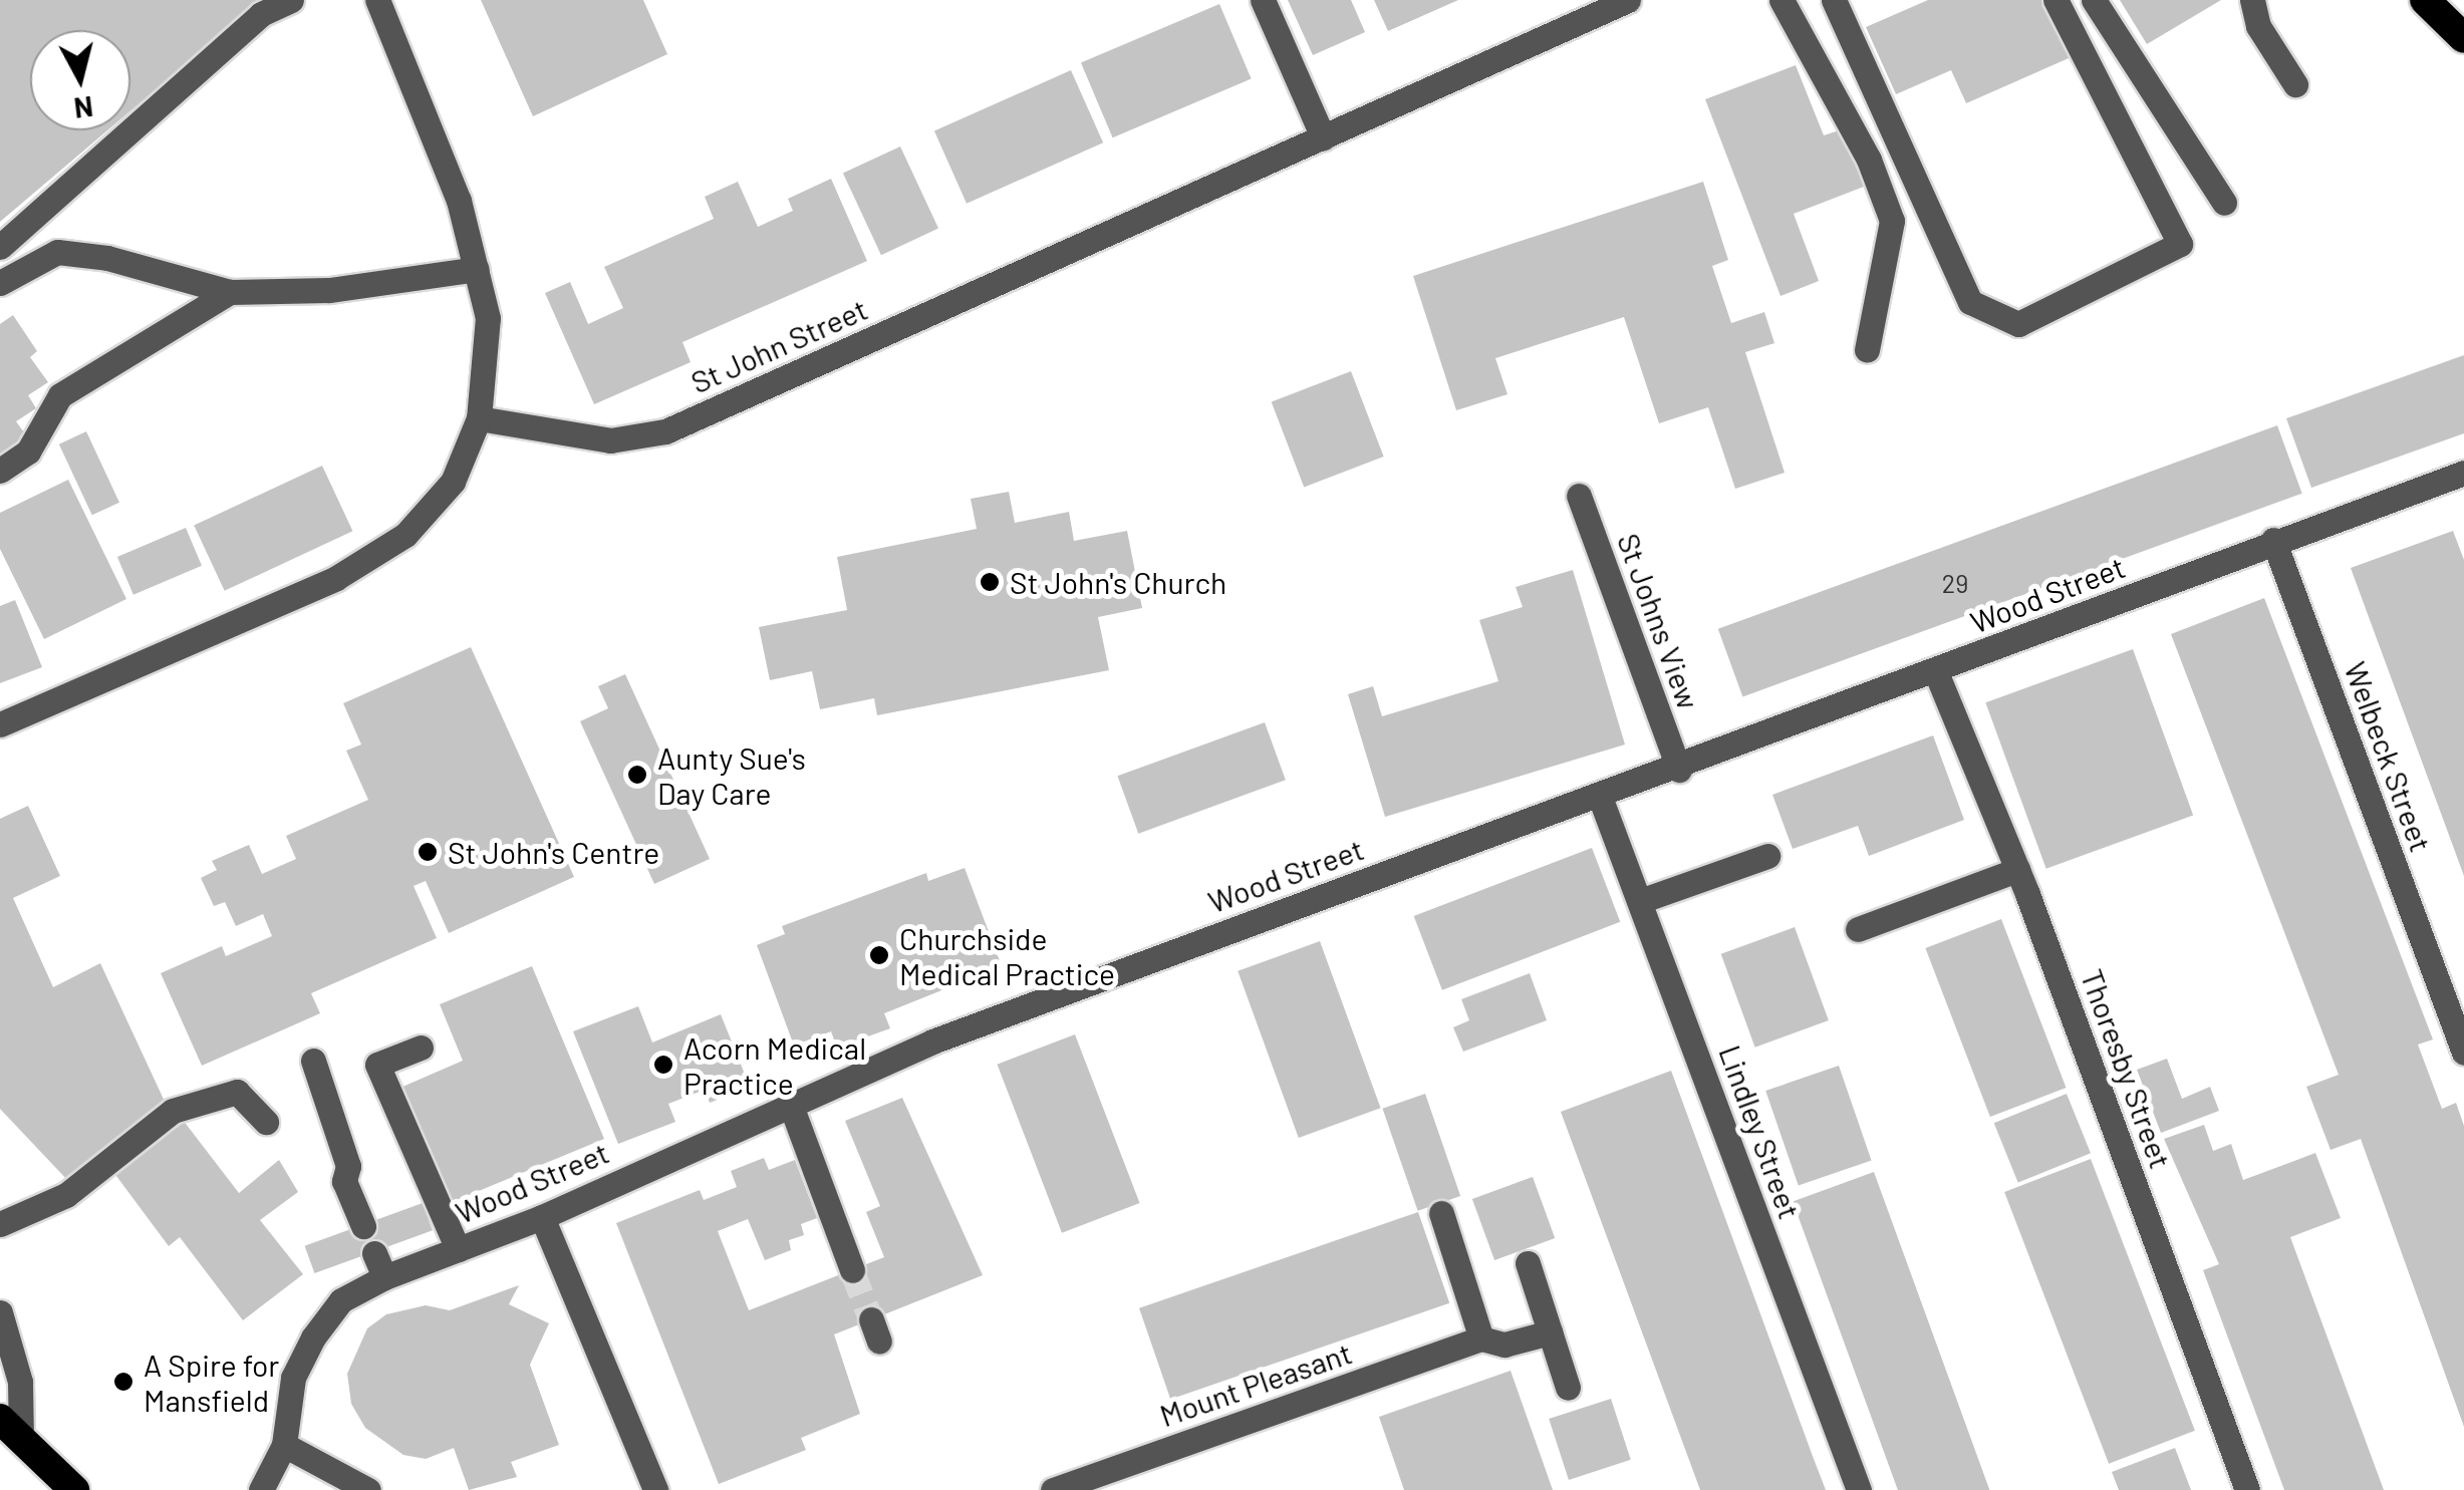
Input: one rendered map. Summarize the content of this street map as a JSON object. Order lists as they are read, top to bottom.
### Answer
{
  "streets": {
    "street": [
      "St John Street",
      "Wood Street",
      "St Johns View",
      "Welbeck Street",
      "Thoresby Street",
      "Lindley Street",
      "Mount Pleasant"
    ]
  },
  "crossings": [
    ["Wood Street", "St Johns View"],
    ["Wood Street", "Welbeck Street"],
    ["Wood Street", "Thoresby Street"],
    ["Wood Street", "Lindley Street"]
  ],
  "places": [
    "St John's Church",
    "Aunty Sue's Day Care",
    "St John's Centre",
    "Churchside Medical Practice",
    "Acorn Medical Practice",
    "A Spire for Mansfield"
  ],
  "house_numbers": ["29"],
  "north": "bottom"
}
